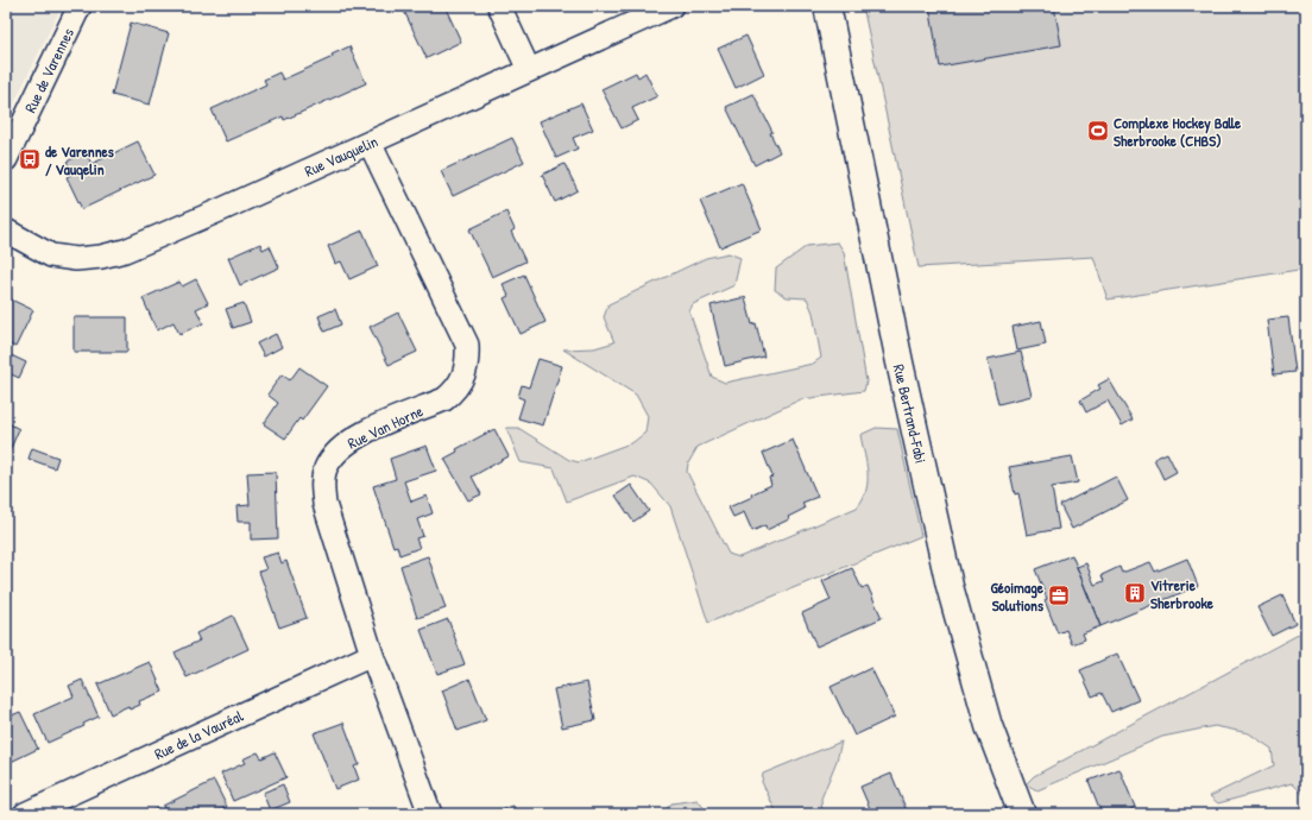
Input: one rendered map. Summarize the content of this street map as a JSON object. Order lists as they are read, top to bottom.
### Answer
{
  "streets": {
    "street": [
      "Rue de Varennes",
      "Rue Vauquelin",
      "Rue Bertrand-Fabi",
      "Rue Van Horne",
      "Rue de la Vauréal"
    ]
  },
  "crossings": [
    ["Rue Vauquelin", "Rue Van Horne"],
    ["Rue Van Horne", "Rue de la Vauréal"]
  ],
  "places": {
    "sports": ["Complexe Hockey Balle Sherbrooke (CHBS)"],
    "bus stop": ["de Varennes / Vauqelin"],
    "building": ["Vitrerie Sherbrooke"],
    "office": ["Géoimage Solutions"]
  }
}
